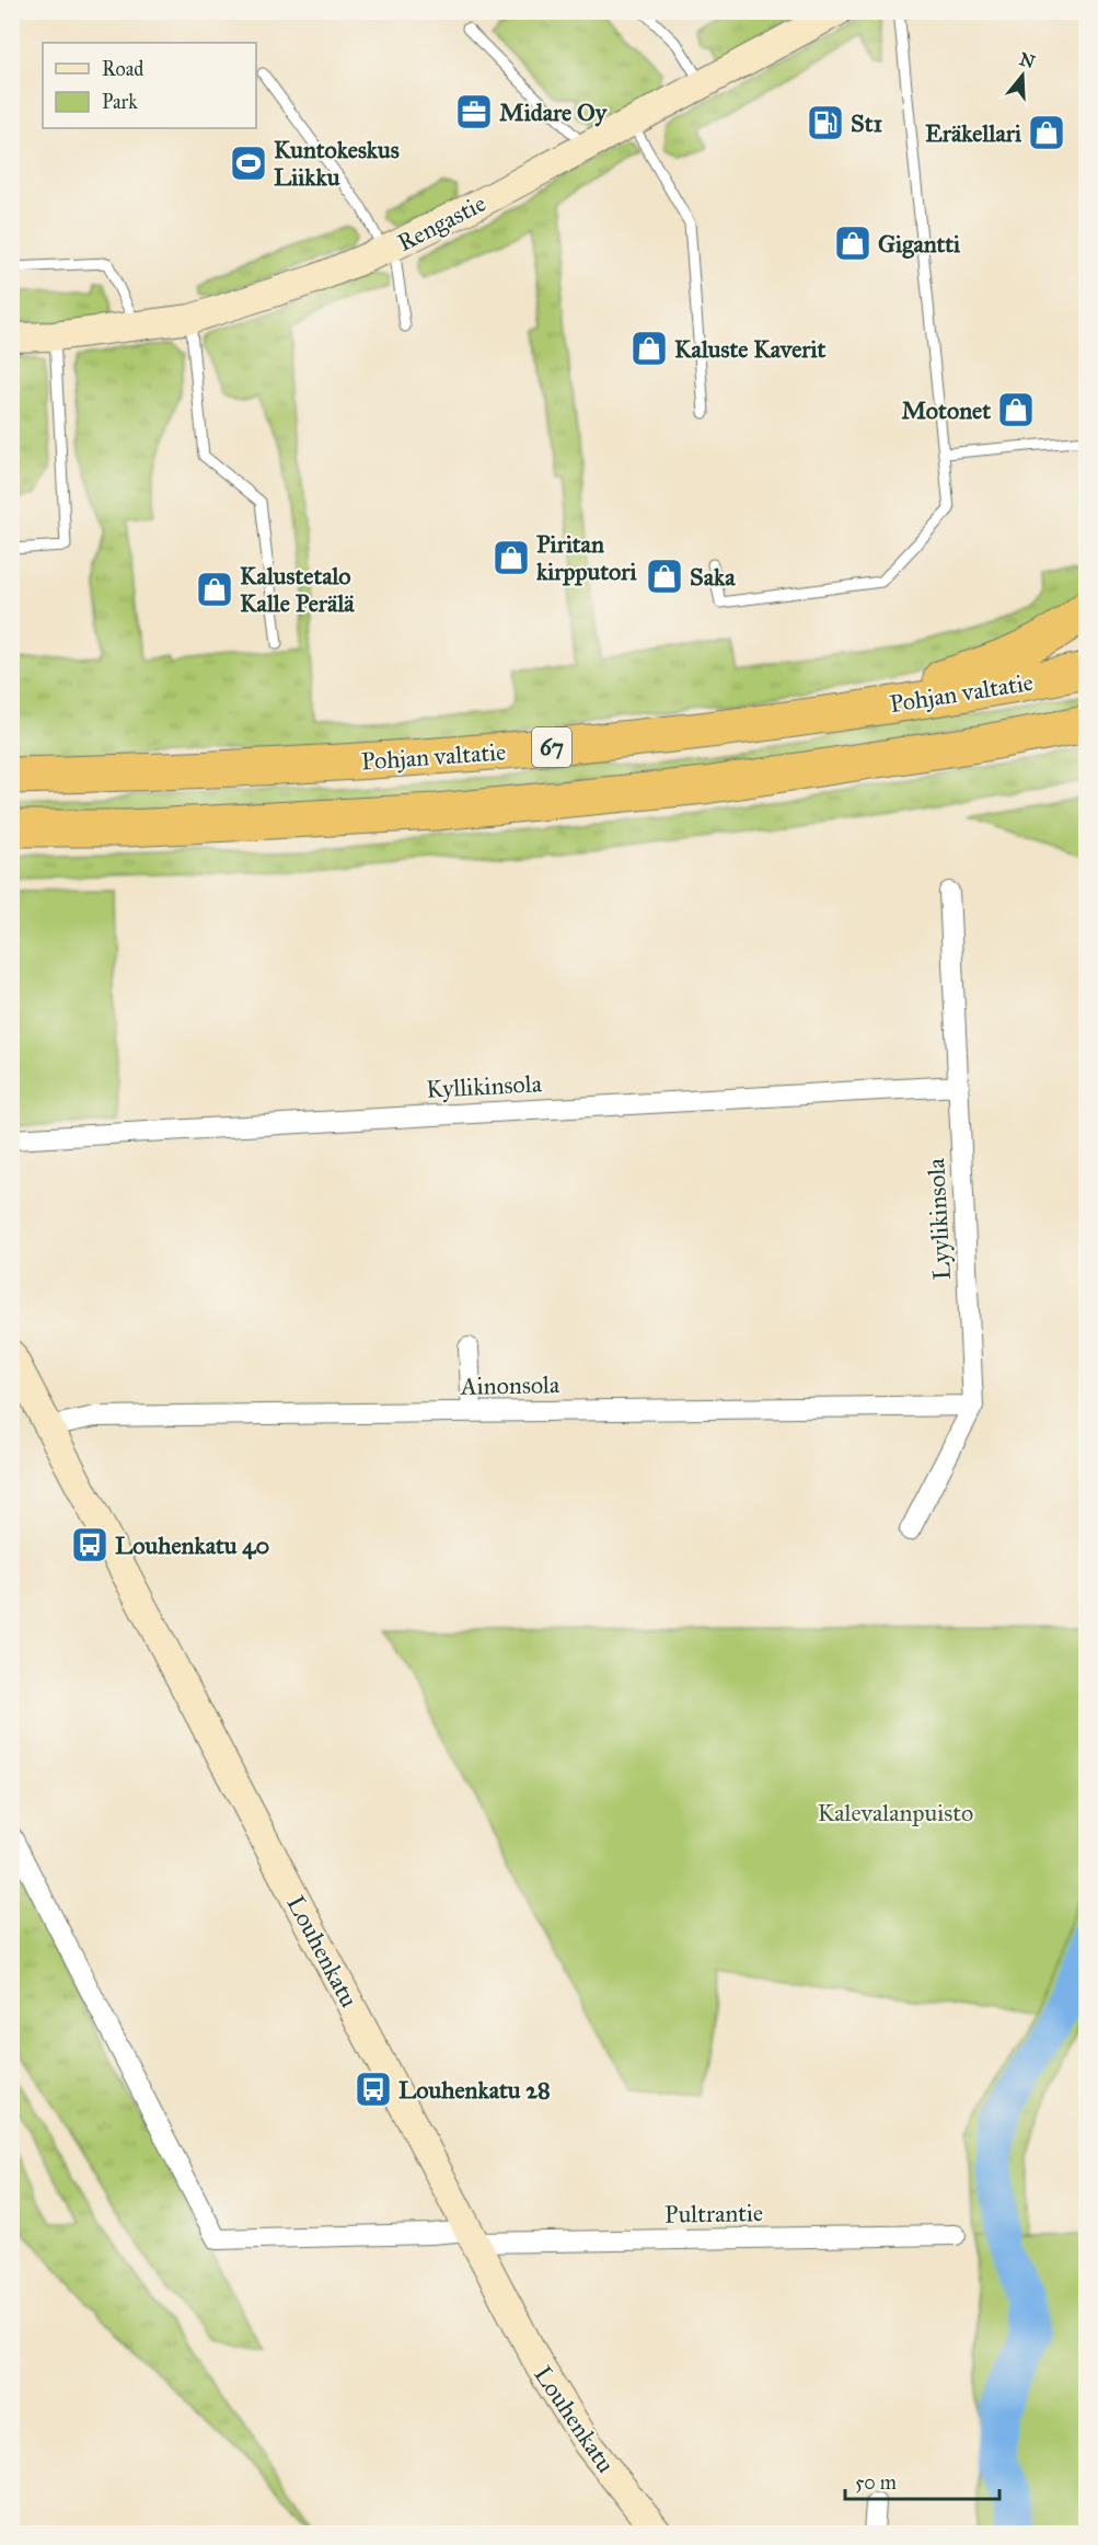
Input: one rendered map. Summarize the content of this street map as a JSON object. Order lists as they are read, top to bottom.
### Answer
{
  "streets": {
    "highway": ["Pohjan valtatie", "67"],
    "street": [
      "Rengastie",
      "Kyllikinsola",
      "Lyylikinsola",
      "Ainonsola",
      "Louhenkatu",
      "Pultrantie"
    ]
  },
  "crossings": [
    ["Kyllikinsola", "Lyylikinsola"],
    ["Lyylikinsola", "Ainonsola"],
    ["Ainonsola", "Louhenkatu"],
    ["Louhenkatu", "Pultrantie"]
  ],
  "parks": ["Kalevalanpuisto"],
  "places": {
    "office": ["Midare Oy"],
    "fuel station": ["St1"],
    "shop": [
      "Eräkellari",
      "Gigantti",
      "Kaluste Kaverit",
      "Motonet",
      "Piritan kirpputori",
      "Saka",
      "Kalustetalo Kalle Perälä"
    ],
    "sports": ["Kuntokeskus Liikku"],
    "bus stop": ["Louhenkatu 40", "Louhenkatu 28"]
  },
  "legend": ["Road", "Park"],
  "scale_bar": "50 m",
  "north": "top"
}
